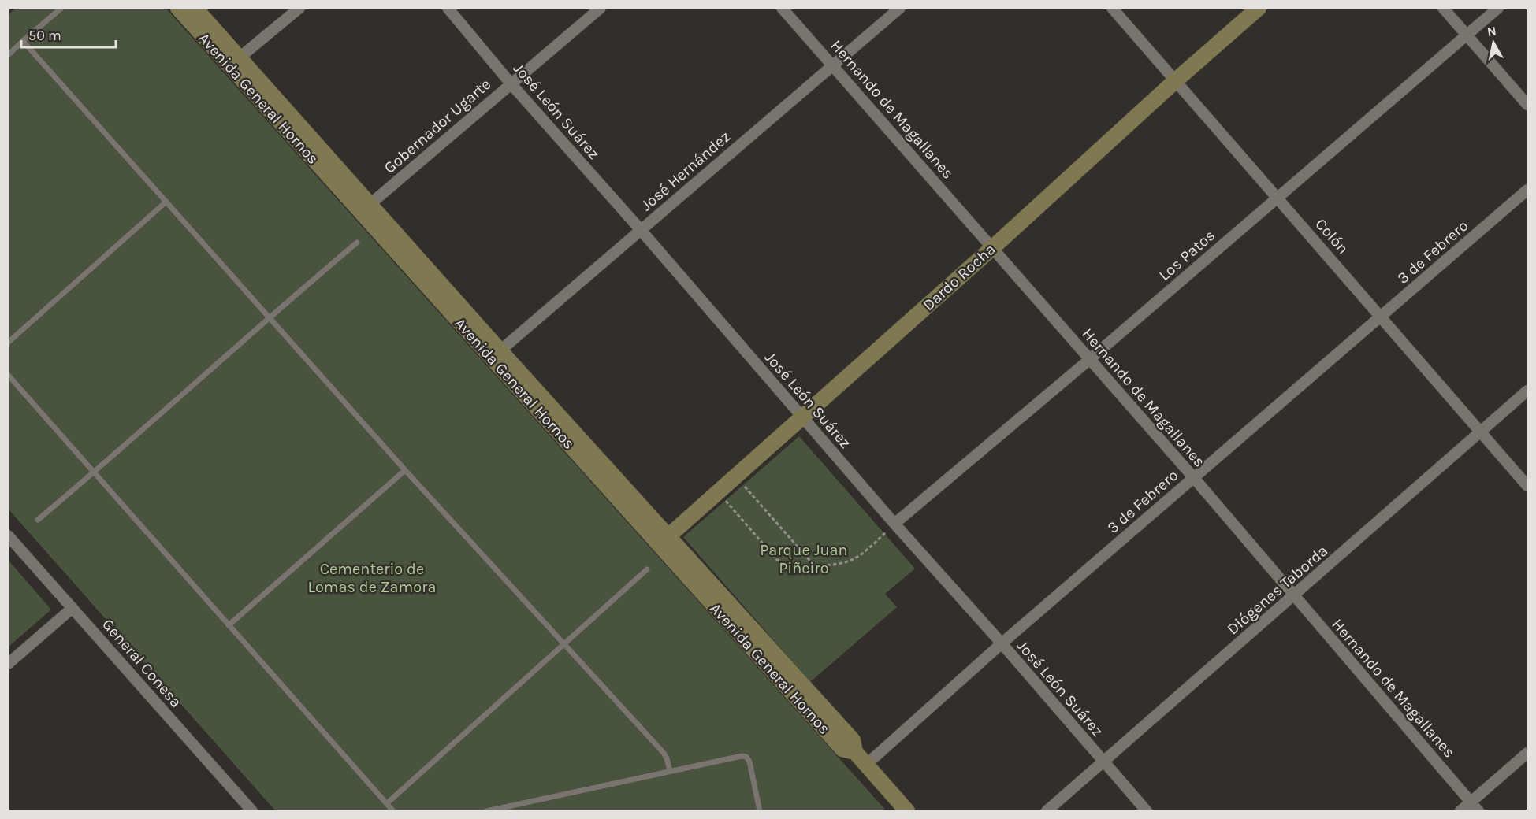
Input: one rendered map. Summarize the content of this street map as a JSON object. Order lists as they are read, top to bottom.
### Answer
{
  "streets": {
    "main road": ["Avenida General Hornos", "Dardo Rocha"],
    "street": [
      "Hernando de Magallanes",
      "José León Suárez",
      "Gobernador Ugarte",
      "José Hernández",
      "Colón",
      "3 de Febrero",
      "Los Patos",
      "Diógenes Taborda",
      "General Conesa"
    ]
  },
  "crossings": [
    ["Avenida General Hornos", "Gobernador Ugarte"],
    ["Avenida General Hornos", "José Hernández"],
    ["Avenida General Hornos", "3 de Febrero"],
    ["Avenida General Hornos", "Dardo Rocha"],
    ["Hernando de Magallanes", "José Hernández"],
    ["Hernando de Magallanes", "3 de Febrero"],
    ["Hernando de Magallanes", "Los Patos"],
    ["Hernando de Magallanes", "Dardo Rocha"],
    ["Hernando de Magallanes", "Diógenes Taborda"],
    ["José León Suárez", "Gobernador Ugarte"],
    ["José León Suárez", "José Hernández"],
    ["José León Suárez", "3 de Febrero"],
    ["José León Suárez", "Los Patos"],
    ["José León Suárez", "Dardo Rocha"],
    ["José León Suárez", "Diógenes Taborda"],
    ["Colón", "3 de Febrero"],
    ["Colón", "Los Patos"],
    ["Colón", "Dardo Rocha"],
    ["Colón", "Diógenes Taborda"]
  ],
  "parks": ["Parque Juan Piñeiro", "Cementerio de Lomas de Zamora"],
  "scale_bar": "50 m",
  "north": "top"
}
